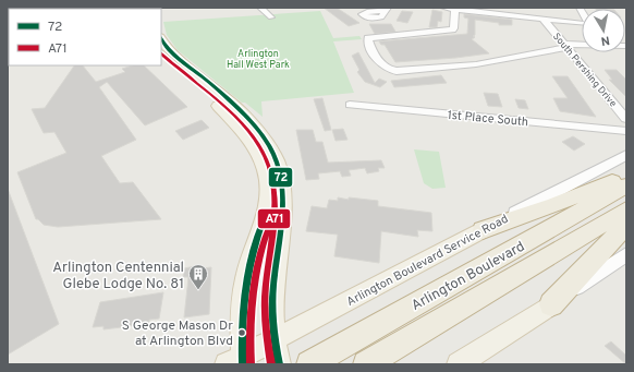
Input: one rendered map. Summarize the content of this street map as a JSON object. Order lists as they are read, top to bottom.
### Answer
{
  "streets": {
    "highway": ["Arlington Boulevard"],
    "main road": ["Arlington Boulevard Service Road"],
    "street": ["South Pershing Drive", "1st Place South"]
  },
  "parks": ["Arlington Hall West Park"],
  "places": {
    "building": ["Arlington Centennial Glebe Lodge No. 81"],
    "other": ["S George Mason Dr at Arlington Blvd"]
  },
  "lines": ["transit line 72", "transit line A71"],
  "legend": ["72", "A71"],
  "north": "bottom"
}
